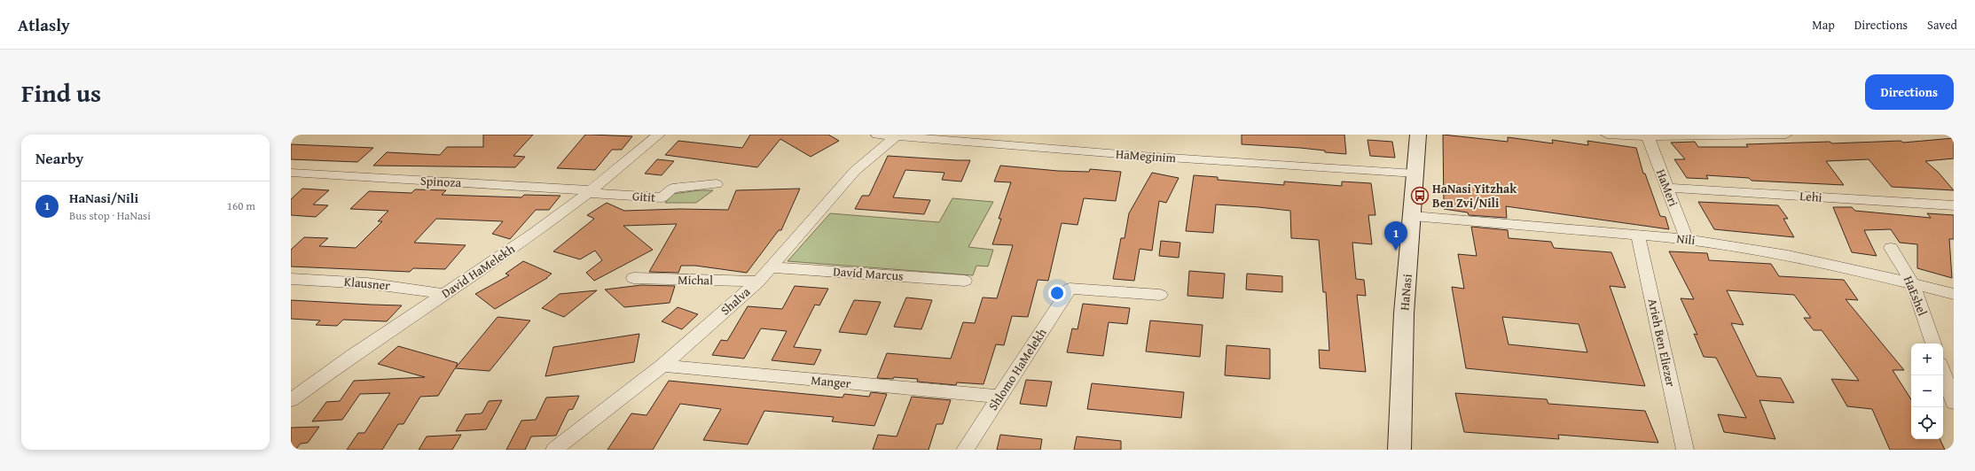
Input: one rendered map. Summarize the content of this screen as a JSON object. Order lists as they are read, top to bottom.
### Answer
{
  "streets": {
    "street": [
      "HaMeginim",
      "Spinoza",
      "HaMeri",
      "Gitit",
      "Lehi",
      "Nili",
      "David HaMelekh",
      "David Marcus",
      "Michal",
      "Klausner",
      "HaNasi",
      "HaEshel",
      "Shalva",
      "Arieh Ben Eliezer",
      "Shlomo HaMelekh",
      "Manger"
    ]
  },
  "crossings": [
    ["HaMeginim", "HaNasi"],
    ["HaMeginim", "Shalva"],
    ["Spinoza", "Gitit"],
    ["Spinoza", "David HaMelekh"],
    ["HaMeri", "Lehi"],
    ["HaMeri", "Nili"],
    ["Gitit", "David HaMelekh"],
    ["Nili", "HaNasi"],
    ["Nili", "HaEshel"],
    ["Nili", "Arieh Ben Eliezer"],
    ["David HaMelekh", "Klausner"],
    ["David Marcus", "Shalva"],
    ["Michal", "Shalva"],
    ["Shalva", "Manger"],
    ["Shlomo HaMelekh", "Manger"]
  ],
  "places": {
    "bus stop": ["HaNasi Yitzhak Ben Zvi/Nili"]
  },
  "page": {
    "header": "Atlasly",
    "nav": ["Map", "Directions", "Saved"],
    "title": "Find us",
    "buttons": "Directions",
    "heading": "Nearby",
    "list": [
      {
        "mark": "1",
        "name": "HaNasi/Nili",
        "note": "Bus stop · HaNasi",
        "value": "160 m"
      }
    ],
    "pins": "1",
    "map_buttons": ["+", "−"]
  }
}
